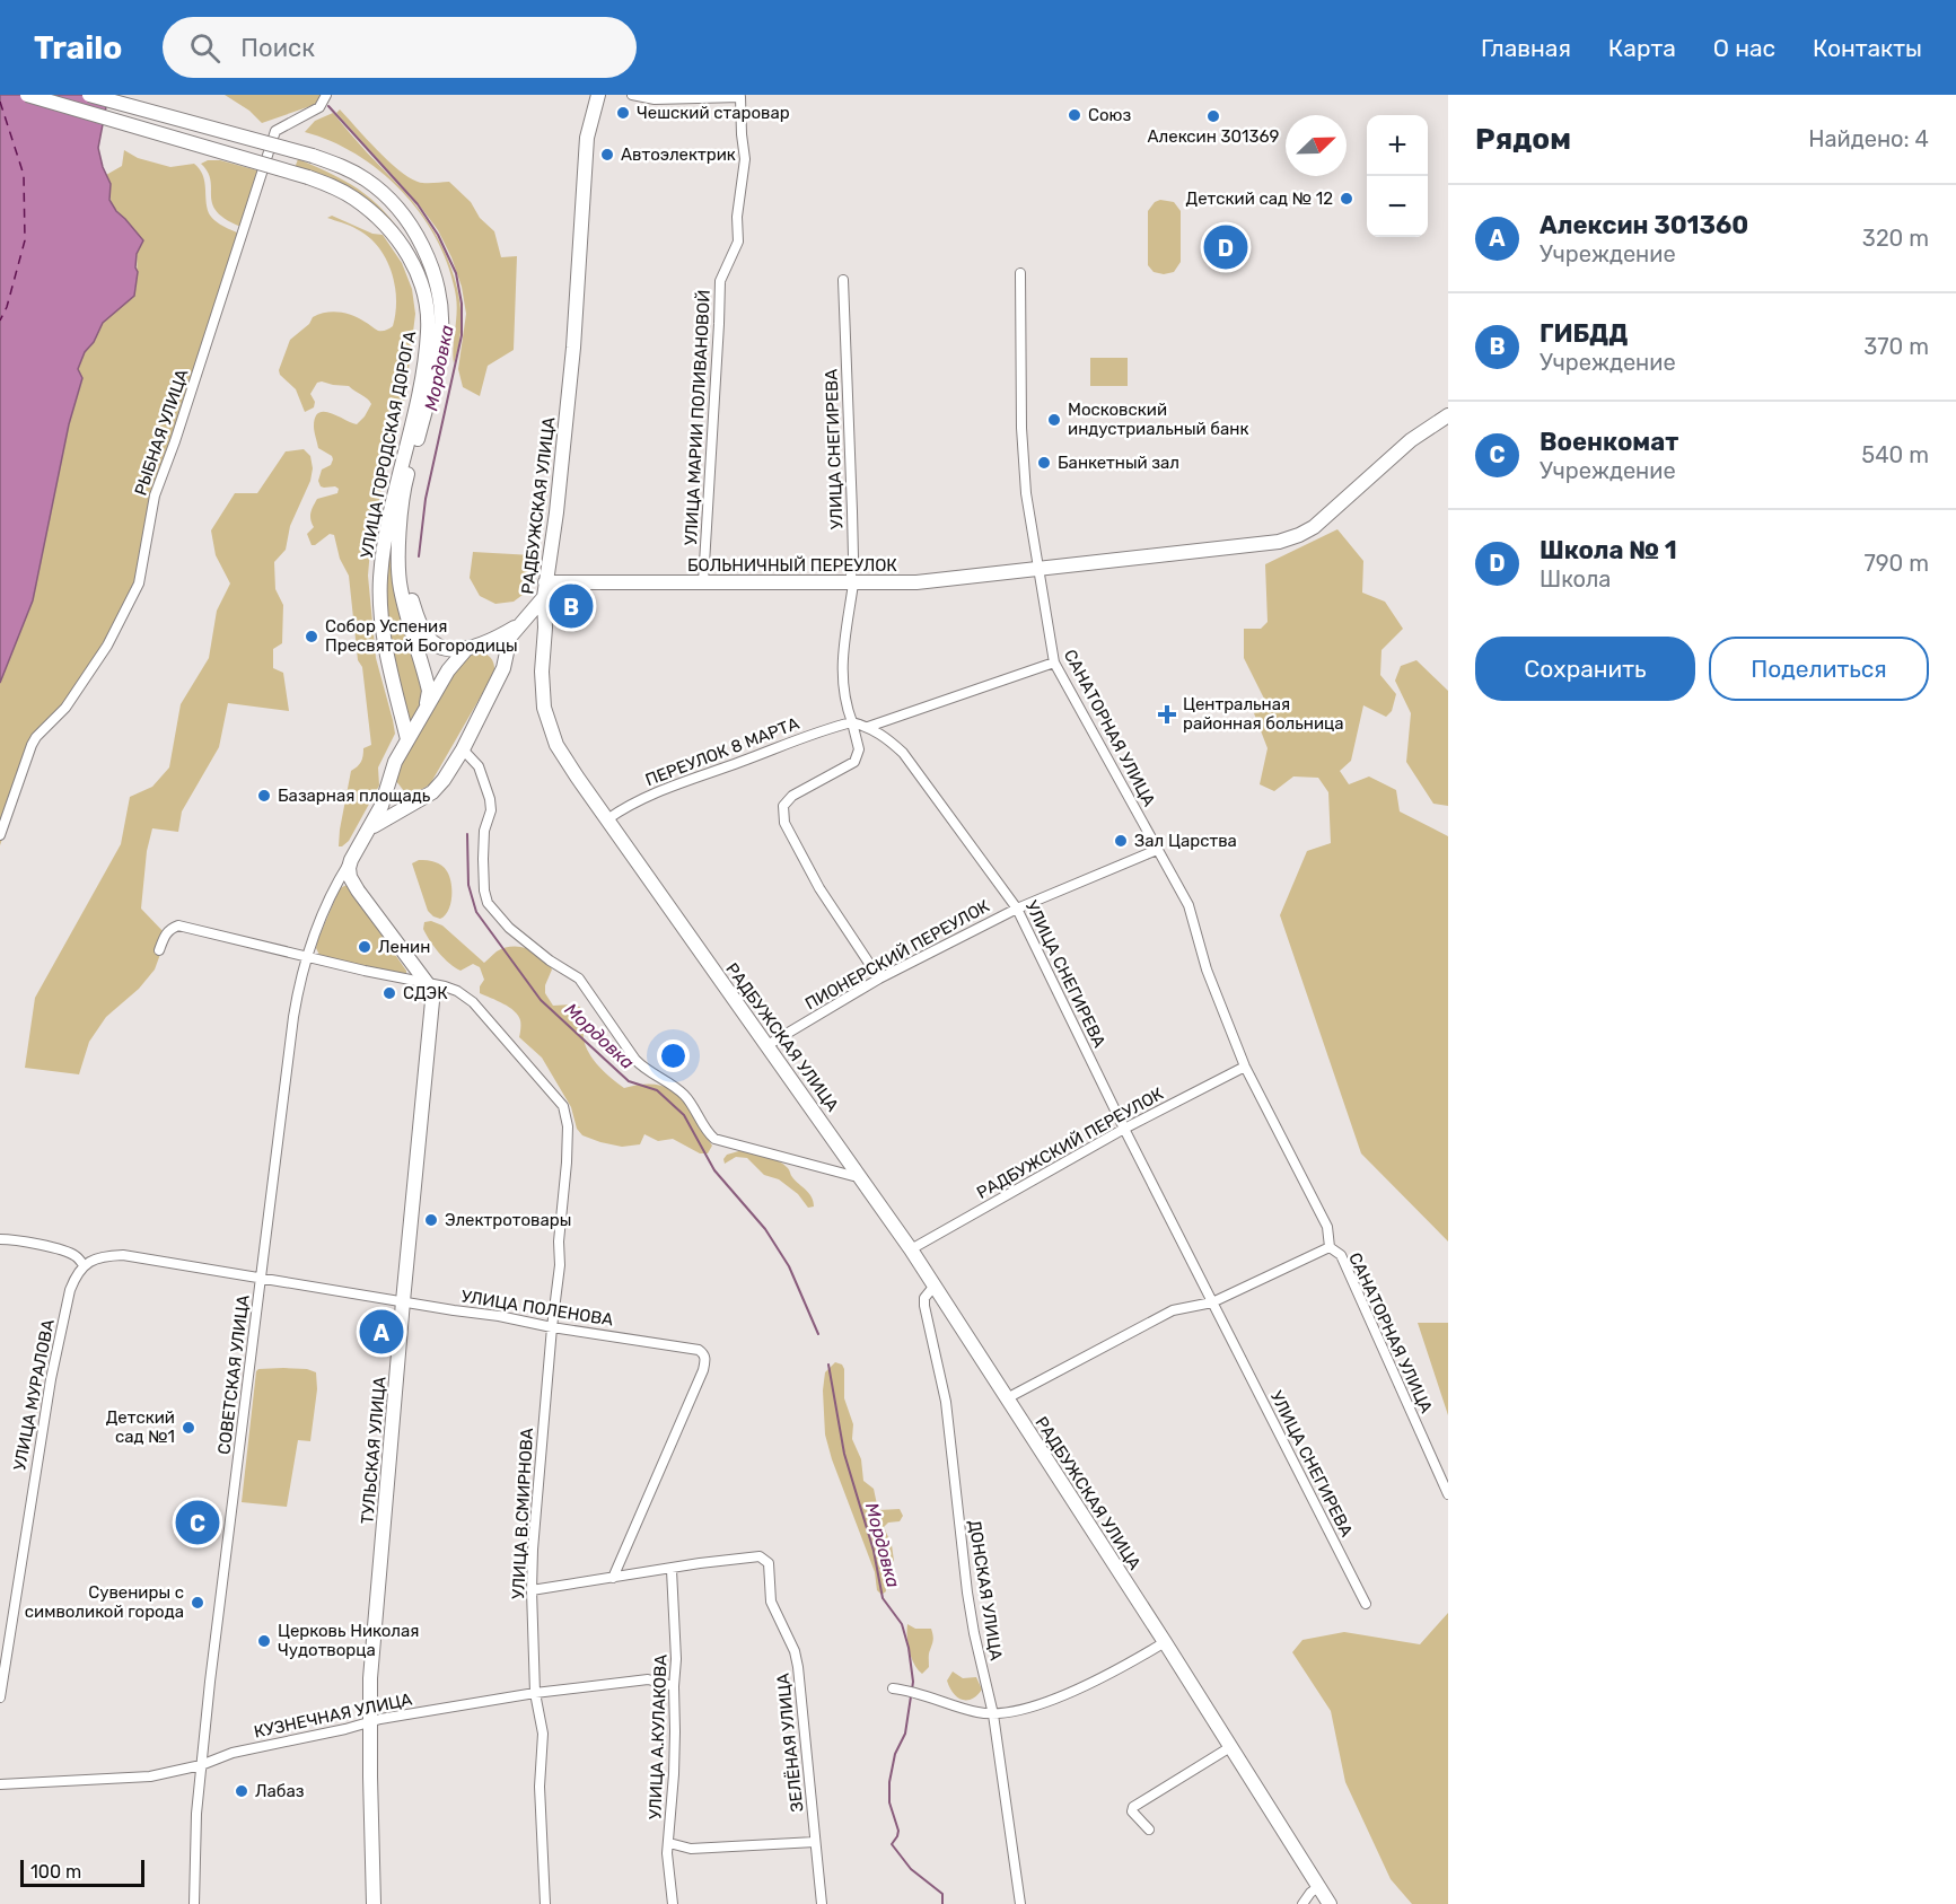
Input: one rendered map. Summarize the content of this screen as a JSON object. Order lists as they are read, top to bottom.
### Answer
{
  "streets": {
    "main road": [
      "УЛИЦА ГОРОДСКАЯ ДОРОГА",
      "РАДБУЖСКАЯ УЛИЦА",
      "БОЛЬНИЧНЫЙ ПЕРЕУЛОК",
      "ТУЛЬСКАЯ УЛИЦА"
    ],
    "street": [
      "УЛИЦА МАРИИ ПОЛИВАНОВОЙ",
      "РЫБНАЯ УЛИЦА",
      "УЛИЦА СНЕГИРЕВА",
      "САНАТОРНАЯ УЛИЦА",
      "ПЕРЕУЛОК 8 МАРТА",
      "ПИОНЕРСКИЙ ПЕРЕУЛОК",
      "РАДБУЖСКИЙ ПЕРЕУЛОК",
      "УЛИЦА ПОЛЕНОВА",
      "СОВЕТСКАЯ УЛИЦА",
      "УЛИЦА МУРАЛОВА",
      "УЛИЦА В.СМИРНОВА",
      "ДОНСКАЯ УЛИЦА",
      "КУЗНЕЧНАЯ УЛИЦА",
      "УЛИЦА А.КУЛАКОВА",
      "ЗЕЛЁНАЯ УЛИЦА"
    ]
  },
  "crossings": [
    ["УЛИЦА МАРИИ ПОЛИВАНОВОЙ", "БОЛЬНИЧНЫЙ ПЕРЕУЛОК"],
    ["УЛИЦА СНЕГИРЕВА", "БОЛЬНИЧНЫЙ ПЕРЕУЛОК"],
    ["УЛИЦА СНЕГИРЕВА", "ПЕРЕУЛОК 8 МАРТА"],
    ["УЛИЦА СНЕГИРЕВА", "ПИОНЕРСКИЙ ПЕРЕУЛОК"],
    ["УЛИЦА СНЕГИРЕВА", "РАДБУЖСКИЙ ПЕРЕУЛОК"],
    ["РАДБУЖСКАЯ УЛИЦА", "БОЛЬНИЧНЫЙ ПЕРЕУЛОК"],
    ["РАДБУЖСКАЯ УЛИЦА", "ПЕРЕУЛОК 8 МАРТА"],
    ["РАДБУЖСКАЯ УЛИЦА", "ПИОНЕРСКИЙ ПЕРЕУЛОК"],
    ["РАДБУЖСКАЯ УЛИЦА", "РАДБУЖСКИЙ ПЕРЕУЛОК"],
    ["РАДБУЖСКАЯ УЛИЦА", "ДОНСКАЯ УЛИЦА"],
    ["БОЛЬНИЧНЫЙ ПЕРЕУЛОК", "САНАТОРНАЯ УЛИЦА"],
    ["САНАТОРНАЯ УЛИЦА", "ПИОНЕРСКИЙ ПЕРЕУЛОК"],
    ["САНАТОРНАЯ УЛИЦА", "РАДБУЖСКИЙ ПЕРЕУЛОК"],
    ["УЛИЦА ПОЛЕНОВА", "СОВЕТСКАЯ УЛИЦА"],
    ["УЛИЦА ПОЛЕНОВА", "УЛИЦА МУРАЛОВА"],
    ["УЛИЦА ПОЛЕНОВА", "ТУЛЬСКАЯ УЛИЦА"],
    ["УЛИЦА ПОЛЕНОВА", "УЛИЦА В.СМИРНОВА"],
    ["УЛИЦА ПОЛЕНОВА", "ЗЕЛЁНАЯ УЛИЦА"],
    ["СОВЕТСКАЯ УЛИЦА", "КУЗНЕЧНАЯ УЛИЦА"],
    ["ТУЛЬСКАЯ УЛИЦА", "УЛИЦА В.СМИРНОВА"],
    ["ТУЛЬСКАЯ УЛИЦА", "КУЗНЕЧНАЯ УЛИЦА"],
    ["УЛИЦА В.СМИРНОВА", "КУЗНЕЧНАЯ УЛИЦА"],
    ["УЛИЦА В.СМИРНОВА", "ЗЕЛЁНАЯ УЛИЦА"],
    ["КУЗНЕЧНАЯ УЛИЦА", "УЛИЦА А.КУЛАКОВА"],
    ["УЛИЦА А.КУЛАКОВА", "ЗЕЛЁНАЯ УЛИЦА"]
  ],
  "water": ["Мордовка"],
  "places": {
    "other": [
      "Чешский старовар",
      "Союз",
      "Алексин 301369",
      "Автоэлектрик",
      "Детский сад № 12",
      "Московский индустриальный банк",
      "Банкетный зал",
      "Собор Успения Пресвятой Богородицы",
      "Базарная площадь",
      "Зал Царства",
      "Ленин",
      "СДЭК",
      "Электротовары",
      "Детский сад №1",
      "Сувениры с символикой города",
      "Церковь Николая Чудотворца",
      "Лабаз"
    ],
    "health": ["Центральная районная больница"]
  },
  "scale_bar": "100 m",
  "north": "top right",
  "page": {
    "header": "Trailo",
    "search": "Поиск",
    "nav": [
      "Главная",
      "Карта",
      "О нас",
      "Контакты"
    ],
    "heading": ["Рядом", "Найдено: 4"],
    "map_buttons": ["+", "−"],
    "list": [
      {
        "mark": "A",
        "name": "Алексин 301360",
        "note": "Учреждение",
        "value": "320 m"
      },
      {
        "mark": "B",
        "name": "ГИБДД",
        "note": "Учреждение",
        "value": "370 m"
      },
      {
        "mark": "C",
        "name": "Военкомат",
        "note": "Учреждение",
        "value": "540 m"
      },
      {
        "mark": "D",
        "name": "Школа № 1",
        "note": "Школа",
        "value": "790 m"
      }
    ],
    "pins": [
      "D",
      "B",
      "A",
      "C"
    ],
    "buttons": ["Сохранить", "Поделиться"],
    "scale": "100 m"
  }
}
